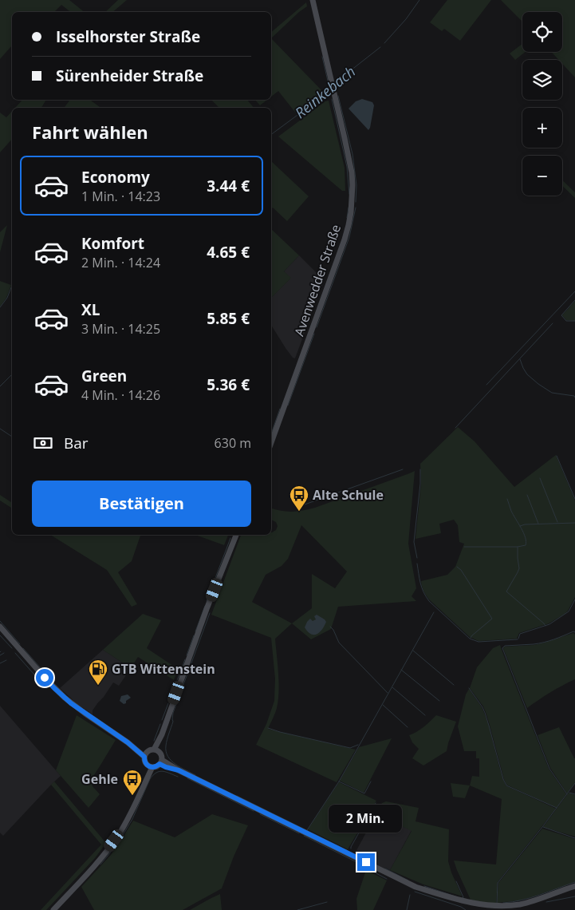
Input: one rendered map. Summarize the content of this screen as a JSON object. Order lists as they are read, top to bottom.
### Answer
{
  "streets": {
    "main road": ["Avenwedder Straße"]
  },
  "water": ["Reinkebach"],
  "places": {
    "bus stop": ["Alte Schule", "Gehle"],
    "fuel station": ["GTB Wittenstein"]
  },
  "page": {
    "map_buttons": ["+", "−"],
    "banner": ["Isselhorster Straße", "Sürenheider Straße"],
    "heading": "Fahrt wählen",
    "list": [
      {
        "name": "Economy",
        "note": "1 Min. · 14:23",
        "value": "3.44 €"
      },
      {
        "name": "Komfort",
        "note": "2 Min. · 14:24",
        "value": "4.65 €"
      },
      {
        "name": "XL",
        "note": "3 Min. · 14:25",
        "value": "5.85 €"
      },
      {
        "name": "Green",
        "note": "4 Min. · 14:26",
        "value": "5.36 €"
      }
    ],
    "pay": ["Bar", "630 m"],
    "buttons": "Bestätigen",
    "bubble": "2 Min."
  }
}
